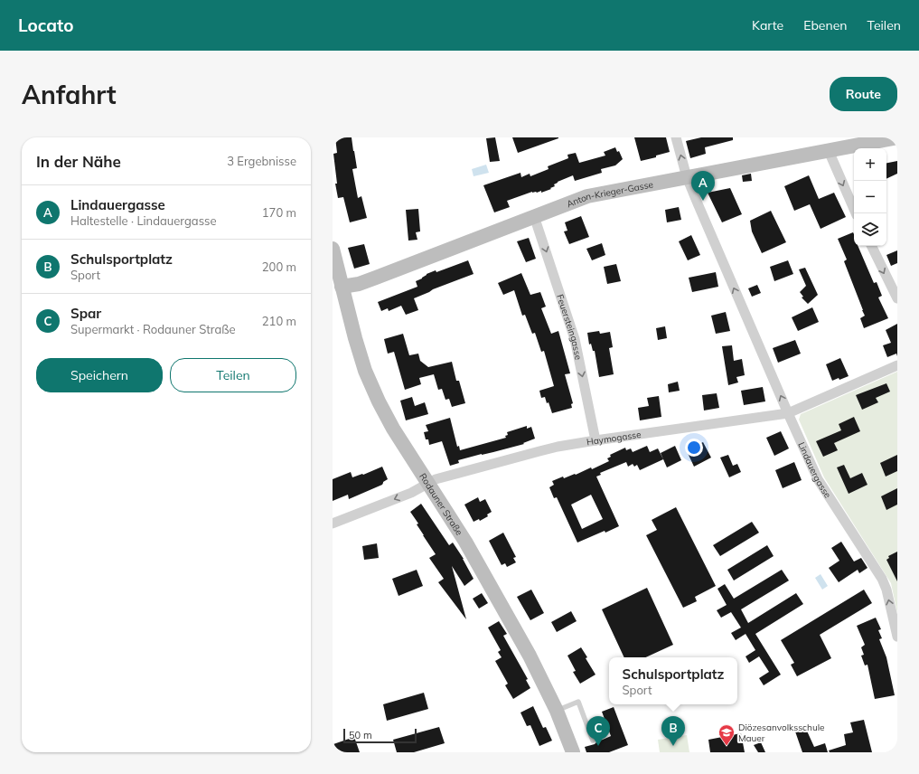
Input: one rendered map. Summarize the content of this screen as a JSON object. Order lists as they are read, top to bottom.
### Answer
{
  "streets": {
    "street": [
      "Anton-Krieger-Gasse",
      "Feuersteingasse",
      "Haymogasse",
      "Lindauergasse",
      "Rodauner Straße"
    ]
  },
  "crossings": [
    ["Anton-Krieger-Gasse", "Feuersteingasse"],
    ["Anton-Krieger-Gasse", "Lindauergasse"],
    ["Anton-Krieger-Gasse", "Rodauner Straße"],
    ["Feuersteingasse", "Haymogasse"],
    ["Haymogasse", "Lindauergasse"],
    ["Haymogasse", "Rodauner Straße"]
  ],
  "one_way": ["Feuersteingasse", "Lindauergasse"],
  "places": {
    "school or university": ["Diözesanvolksschule Mauer"]
  },
  "scale_bar": "50 m",
  "page": {
    "header": "Locato",
    "nav": ["Karte", "Ebenen", "Teilen"],
    "buttons": [
      "Route",
      ["Speichern", "Teilen"]
    ],
    "title": "Anfahrt",
    "heading": ["In der Nähe", "3 Ergebnisse"],
    "map_buttons": ["+", "−"],
    "pins": ["A", "B", "C"],
    "list": [
      {
        "mark": "A",
        "name": "Lindauergasse",
        "note": "Haltestelle · Lindauergasse",
        "value": "170 m"
      },
      {
        "mark": "B",
        "name": "Schulsportplatz",
        "note": "Sport",
        "value": "200 m"
      },
      {
        "mark": "C",
        "name": "Spar",
        "note": "Supermarkt · Rodauner Straße",
        "value": "210 m"
      }
    ],
    "popup": ["Schulsportplatz", "Sport"],
    "scale": "50 m"
  }
}
